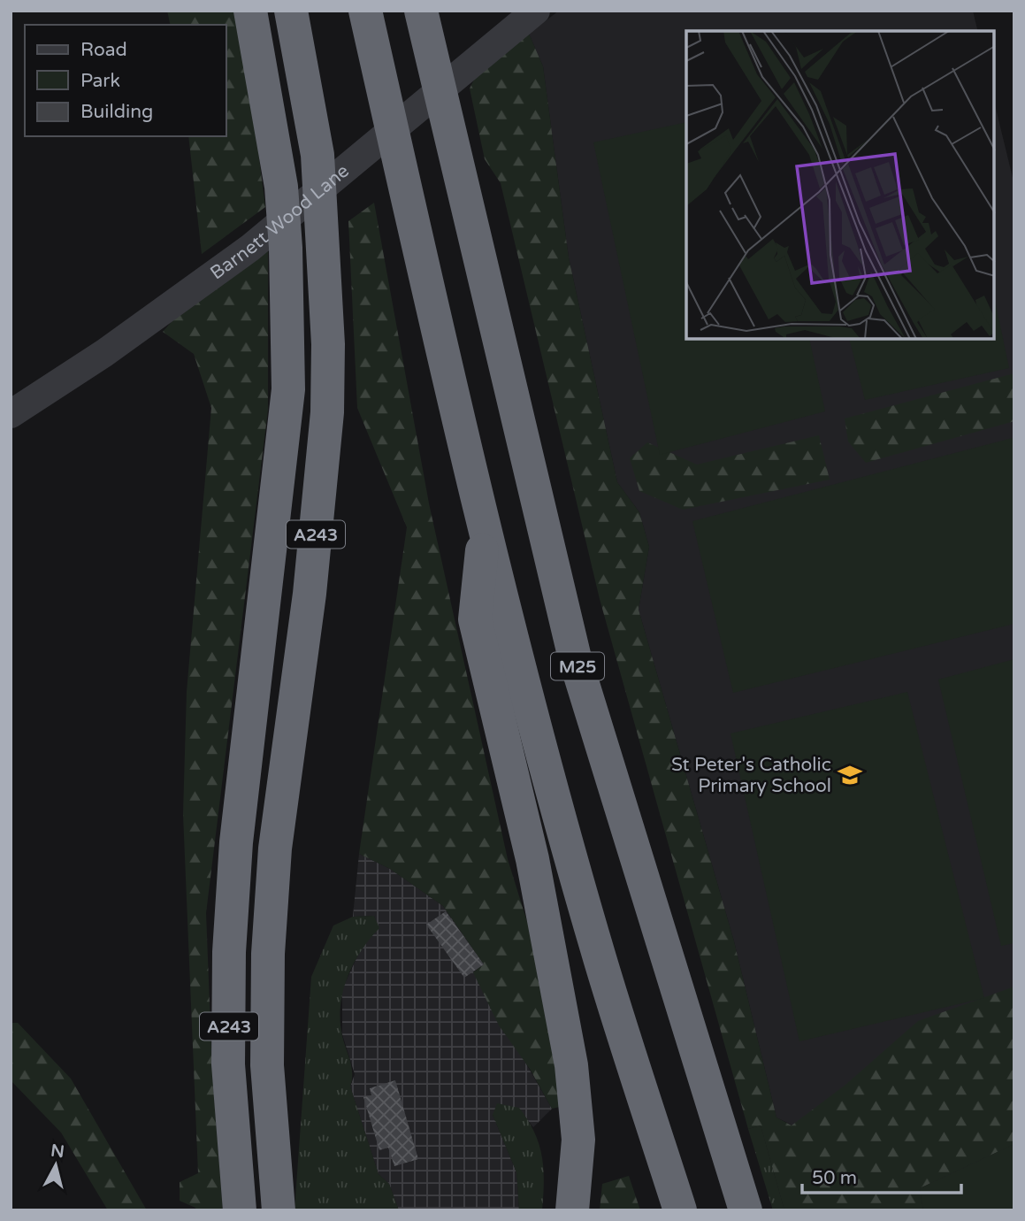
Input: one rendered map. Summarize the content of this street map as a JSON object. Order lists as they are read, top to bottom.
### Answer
{
  "streets": {
    "highway": ["A243", "M25"],
    "street": ["Barnett Wood Lane"]
  },
  "places": {
    "school or university": ["St Peter's Catholic Primary School"]
  },
  "legend": ["Road", "Park", "Building"],
  "scale_bar": "50 m",
  "north": "top"
}
